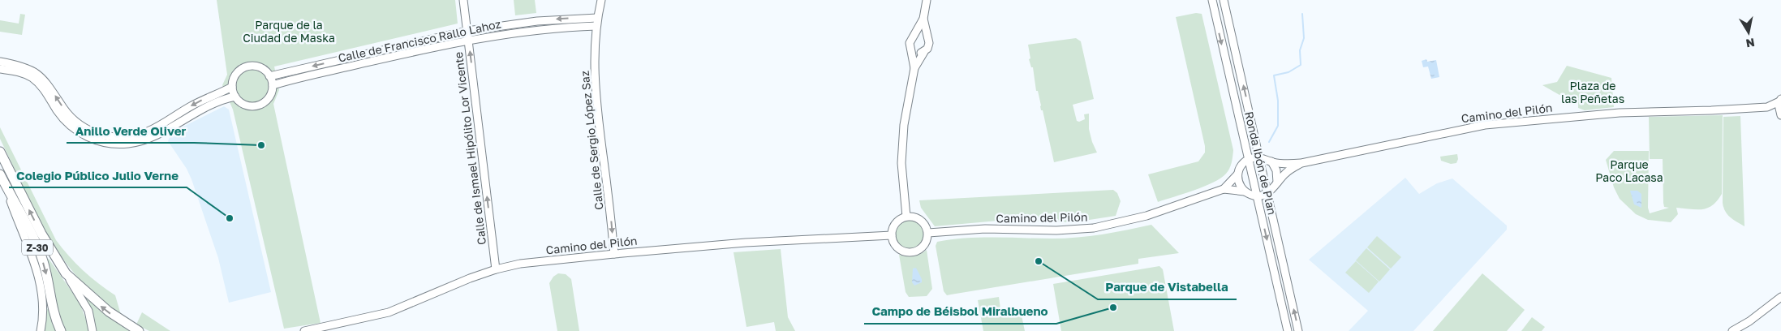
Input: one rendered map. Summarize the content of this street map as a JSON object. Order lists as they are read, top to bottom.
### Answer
{
  "streets": {
    "highway": ["Z-30"],
    "street": [
      "Calle de Francisco Rallo Lahoz",
      "Camino del Pilón",
      "Calle de Sergio López Saz",
      "Calle de Ismael Hipólito Lor Vicente",
      "Ronda Ibón de Plan"
    ]
  },
  "crossings": [
    ["Calle de Francisco Rallo Lahoz", "Calle de Sergio López Saz"],
    ["Calle de Francisco Rallo Lahoz", "Calle de Ismael Hipólito Lor Vicente"],
    ["Camino del Pilón", "Calle de Sergio López Saz"],
    ["Camino del Pilón", "Calle de Ismael Hipólito Lor Vicente"],
    ["Camino del Pilón", "Ronda Ibón de Plan"]
  ],
  "one_way": ["Calle de Sergio López Saz", "Calle de Ismael Hipólito Lor Vicente"],
  "parks": ["Parque de la Ciudad de Maska", "Plaza de las Peñetas", "Parque Paco Lacasa"],
  "places": [
    "Anillo Verde Oliver",
    "Colegio Público Julio Verne",
    "Parque de Vistabella",
    "Campo de Béisbol Miralbueno"
  ],
  "north": "bottom"
}
